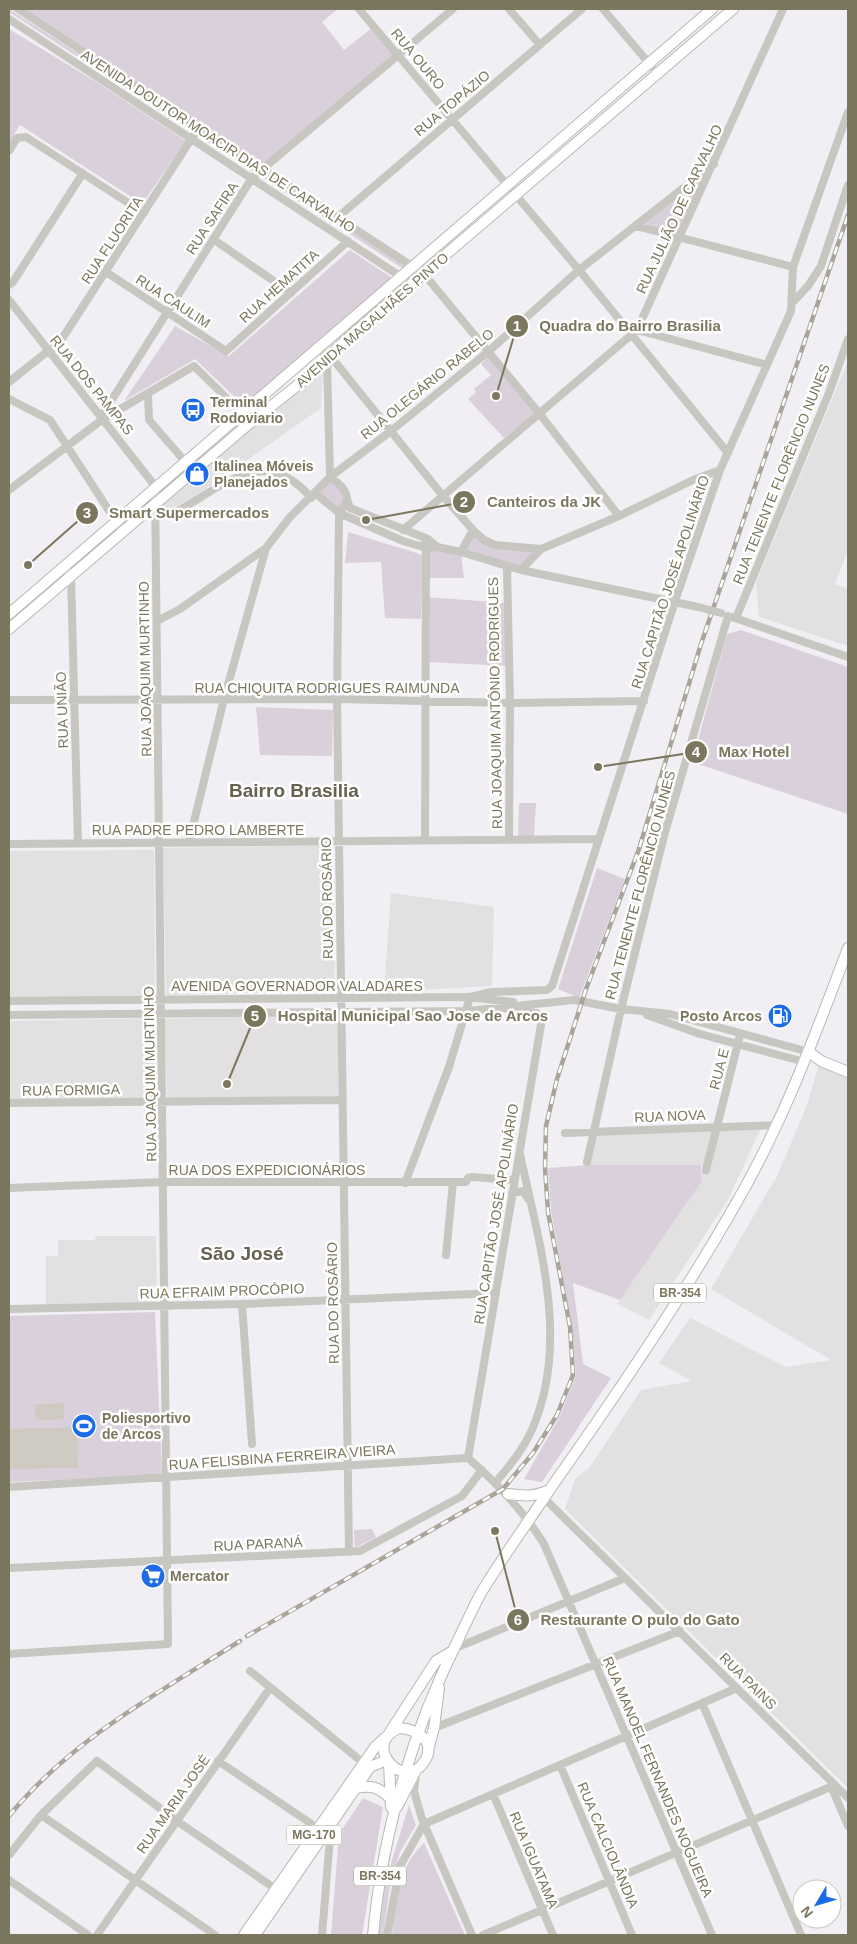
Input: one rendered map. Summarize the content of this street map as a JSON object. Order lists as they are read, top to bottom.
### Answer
{
  "streets": {
    "main road": ["AVENIDA MAGALHÃES PINTO", "BR-354", "MG-170"],
    "street": [
      "RUA OURO",
      "RUA TOPÁZIO",
      "AVENIDA DOUTOR MOACIR DIAS DE CARVALHO",
      "RUA JULIÃO DE CARVALHO",
      "RUA SAFIRA",
      "RUA FLUORITA",
      "RUA HEMATITA",
      "RUA CAULIM",
      "RUA OLEGÁRIO RABELO",
      "RUA DOS PAMPAS",
      "RUA TENENTE FLORÊNCIO NUNES",
      "RUA CAPITÃO JOSÉ APOLINÁRIO",
      "RUA JOAQUIM MURTINHO",
      "RUA CHIQUITA RODRIGUES RAIMUNDA",
      "RUA JOAQUIM ANTÔNIO RODRIGUES",
      "RUA UNIÃO",
      "RUA PADRE PEDRO LAMBERTE",
      "RUA DO ROSÁRIO",
      "AVENIDA GOVERNADOR VALADARES",
      "RUA E",
      "RUA FORMIGA",
      "RUA NOVA",
      "RUA DOS EXPEDICIONÁRIOS",
      "RUA EFRAIM PROCÓPIO",
      "RUA FELISBINA FERREIRA VIEIRA",
      "RUA PARANÁ",
      "RUA PAINS",
      "RUA MANOEL FERNANDES NOGUEIRA",
      "RUA MARIA JOSÉ",
      "RUA CALCIOLÂNDIA",
      "RUA IGUATAMA"
    ]
  },
  "crossings": [
    ["RUA OURO", "RUA TOPÁZIO"],
    ["RUA OURO", "RUA JULIÃO DE CARVALHO"],
    ["RUA OURO", "RUA SAFIRA"],
    ["RUA OURO", "AVENIDA MAGALHÃES PINTO"],
    ["RUA OURO", "RUA OLEGÁRIO RABELO"],
    ["RUA OURO", "RUA CAPITÃO JOSÉ APOLINÁRIO"],
    ["RUA TOPÁZIO", "AVENIDA DOUTOR MOACIR DIAS DE CARVALHO"],
    ["AVENIDA DOUTOR MOACIR DIAS DE CARVALHO", "RUA JULIÃO DE CARVALHO"],
    ["AVENIDA DOUTOR MOACIR DIAS DE CARVALHO", "RUA SAFIRA"],
    ["AVENIDA DOUTOR MOACIR DIAS DE CARVALHO", "RUA FLUORITA"],
    ["AVENIDA DOUTOR MOACIR DIAS DE CARVALHO", "RUA HEMATITA"],
    ["AVENIDA DOUTOR MOACIR DIAS DE CARVALHO", "AVENIDA MAGALHÃES PINTO"],
    ["AVENIDA DOUTOR MOACIR DIAS DE CARVALHO", "RUA OLEGÁRIO RABELO"],
    ["RUA JULIÃO DE CARVALHO", "RUA OLEGÁRIO RABELO"],
    ["RUA SAFIRA", "RUA CAULIM"],
    ["RUA SAFIRA", "RUA DOS PAMPAS"],
    ["RUA FLUORITA", "RUA CAULIM"],
    ["RUA FLUORITA", "RUA DOS PAMPAS"],
    ["RUA HEMATITA", "RUA CAULIM"],
    ["AVENIDA MAGALHÃES PINTO", "RUA DOS PAMPAS"],
    ["AVENIDA MAGALHÃES PINTO", "RUA JOAQUIM MURTINHO"],
    ["AVENIDA MAGALHÃES PINTO", "RUA UNIÃO"],
    ["RUA OLEGÁRIO RABELO", "RUA JOAQUIM MURTINHO"],
    ["RUA DOS PAMPAS", "RUA JOAQUIM MURTINHO"],
    ["RUA TENENTE FLORÊNCIO NUNES", "AVENIDA GOVERNADOR VALADARES"],
    ["RUA TENENTE FLORÊNCIO NUNES", "RUA NOVA"],
    ["RUA CAPITÃO JOSÉ APOLINÁRIO", "RUA CHIQUITA RODRIGUES RAIMUNDA"],
    ["RUA CAPITÃO JOSÉ APOLINÁRIO", "RUA PADRE PEDRO LAMBERTE"],
    ["RUA CAPITÃO JOSÉ APOLINÁRIO", "AVENIDA GOVERNADOR VALADARES"],
    ["RUA CAPITÃO JOSÉ APOLINÁRIO", "RUA DOS EXPEDICIONÁRIOS"],
    ["RUA CAPITÃO JOSÉ APOLINÁRIO", "RUA EFRAIM PROCÓPIO"],
    ["RUA CAPITÃO JOSÉ APOLINÁRIO", "RUA FELISBINA FERREIRA VIEIRA"],
    ["RUA JOAQUIM MURTINHO", "RUA CHIQUITA RODRIGUES RAIMUNDA"],
    ["RUA JOAQUIM MURTINHO", "RUA PADRE PEDRO LAMBERTE"],
    ["RUA JOAQUIM MURTINHO", "AVENIDA GOVERNADOR VALADARES"],
    ["RUA JOAQUIM MURTINHO", "RUA FORMIGA"],
    ["RUA JOAQUIM MURTINHO", "RUA DOS EXPEDICIONÁRIOS"],
    ["RUA JOAQUIM MURTINHO", "RUA EFRAIM PROCÓPIO"],
    ["RUA JOAQUIM MURTINHO", "RUA FELISBINA FERREIRA VIEIRA"],
    ["RUA JOAQUIM MURTINHO", "RUA PARANÁ"],
    ["RUA CHIQUITA RODRIGUES RAIMUNDA", "RUA JOAQUIM ANTÔNIO RODRIGUES"],
    ["RUA CHIQUITA RODRIGUES RAIMUNDA", "RUA UNIÃO"],
    ["RUA CHIQUITA RODRIGUES RAIMUNDA", "RUA DO ROSÁRIO"],
    ["RUA JOAQUIM ANTÔNIO RODRIGUES", "RUA PADRE PEDRO LAMBERTE"],
    ["RUA UNIÃO", "RUA PADRE PEDRO LAMBERTE"],
    ["RUA PADRE PEDRO LAMBERTE", "RUA DO ROSÁRIO"],
    ["RUA DO ROSÁRIO", "AVENIDA GOVERNADOR VALADARES"],
    ["RUA DO ROSÁRIO", "RUA FORMIGA"],
    ["RUA DO ROSÁRIO", "RUA DOS EXPEDICIONÁRIOS"],
    ["RUA DO ROSÁRIO", "RUA EFRAIM PROCÓPIO"],
    ["RUA DO ROSÁRIO", "RUA FELISBINA FERREIRA VIEIRA"],
    ["RUA DO ROSÁRIO", "RUA PARANÁ"],
    ["AVENIDA GOVERNADOR VALADARES", "RUA E"],
    ["AVENIDA GOVERNADOR VALADARES", "BR-354"],
    ["RUA E", "RUA NOVA"],
    ["RUA NOVA", "BR-354"],
    ["BR-354", "RUA PAINS"],
    ["BR-354", "RUA MANOEL FERNANDES NOGUEIRA"]
  ],
  "districts": ["Bairro Brasilia", "São José"],
  "places": {
    "other": [
      "Quadra do Bairro Brasilia",
      "Canteiros da JK",
      "Smart Supermercados",
      "Max Hotel",
      "Hospital Municipal Sao Jose de Arcos",
      "Restaurante O pulo do Gato"
    ],
    "bus stop": ["Terminal Rodoviario"],
    "shop": ["Italinea Móveis Planejados"],
    "fuel station": ["Posto Arcos"],
    "sports": ["Poliesportivo de Arcos"],
    "supermarket": ["Mercator"]
  },
  "north": "bottom left"
}
